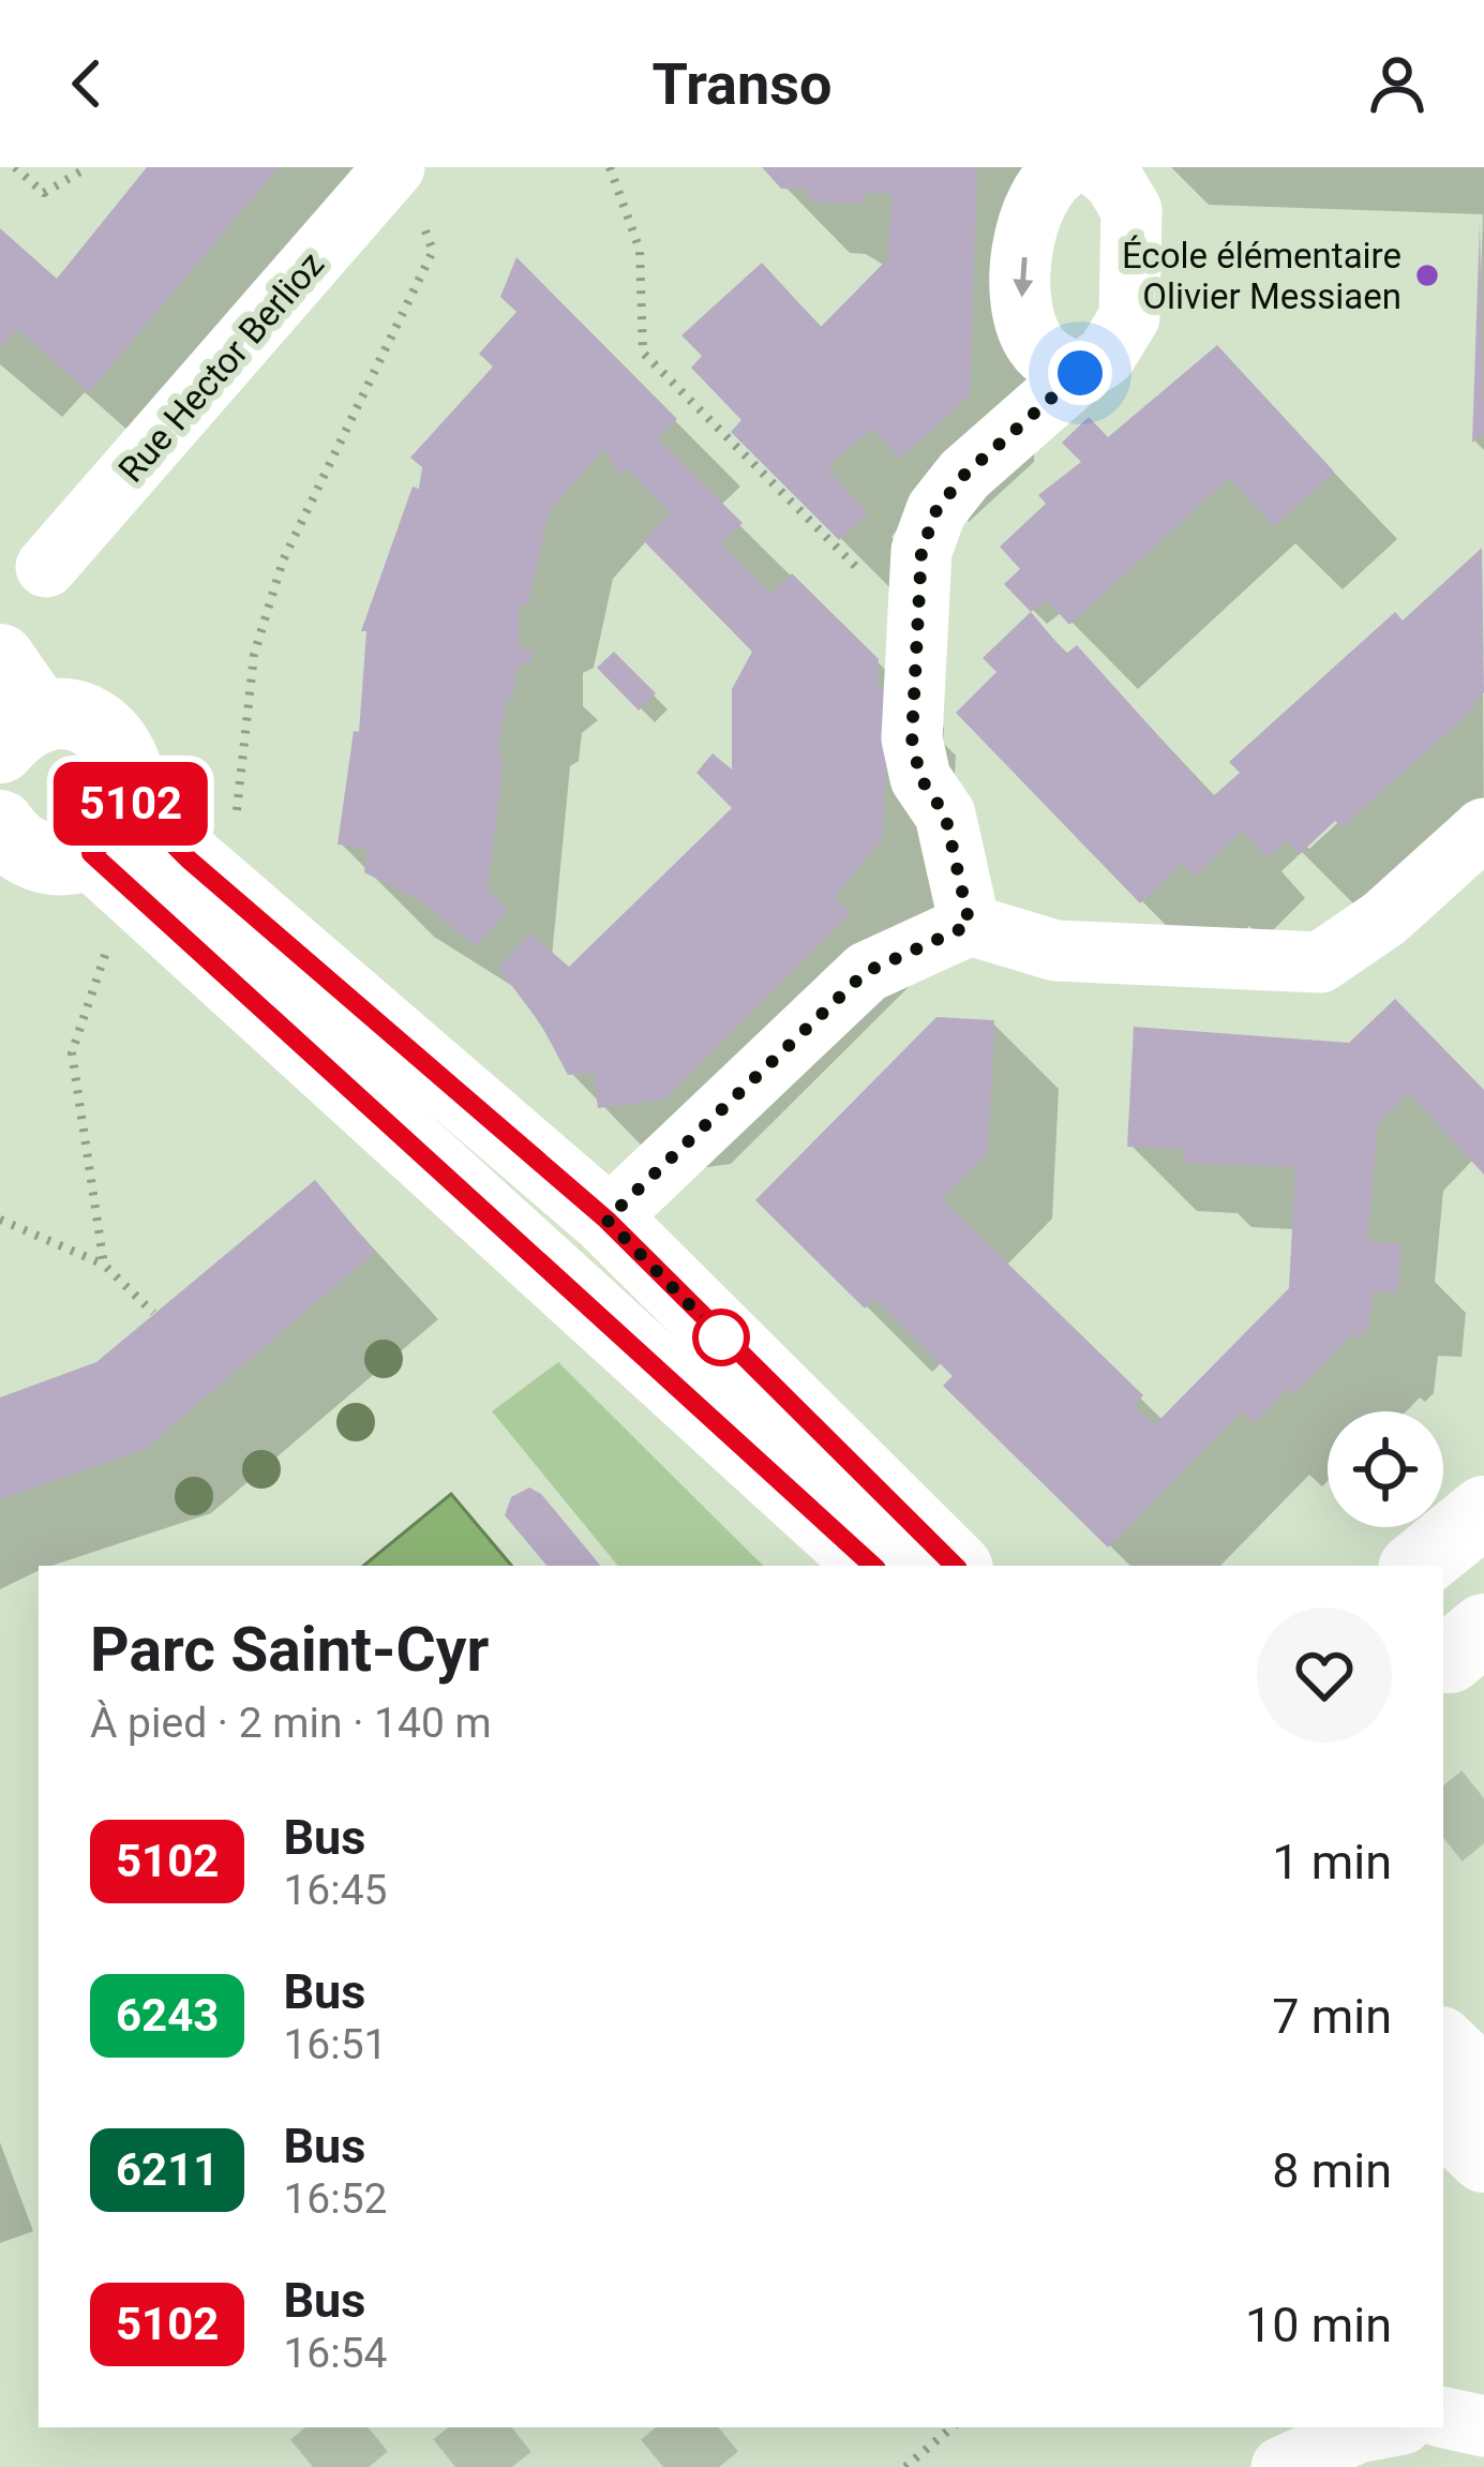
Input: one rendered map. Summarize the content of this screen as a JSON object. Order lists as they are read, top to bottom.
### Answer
{
  "streets": {
    "street": ["Rue Hector Berlioz"]
  },
  "places": ["École élémentaire Olivier Messiaen"],
  "lines": ["bus line 5102"],
  "page": {
    "header": "Transo",
    "on_map": "5102",
    "heading": ["Parc Saint-Cyr", "À pied · 2 min · 140 m"],
    "list": [
      {
        "mark": "5102",
        "name": "Bus",
        "note": "16:45",
        "value": "1 min"
      },
      {
        "mark": "6243",
        "name": "Bus",
        "note": "16:51",
        "value": "7 min"
      },
      {
        "mark": "6211",
        "name": "Bus",
        "note": "16:52",
        "value": "8 min"
      },
      {
        "mark": "5102",
        "name": "Bus",
        "note": "16:54",
        "value": "10 min"
      }
    ]
  }
}
